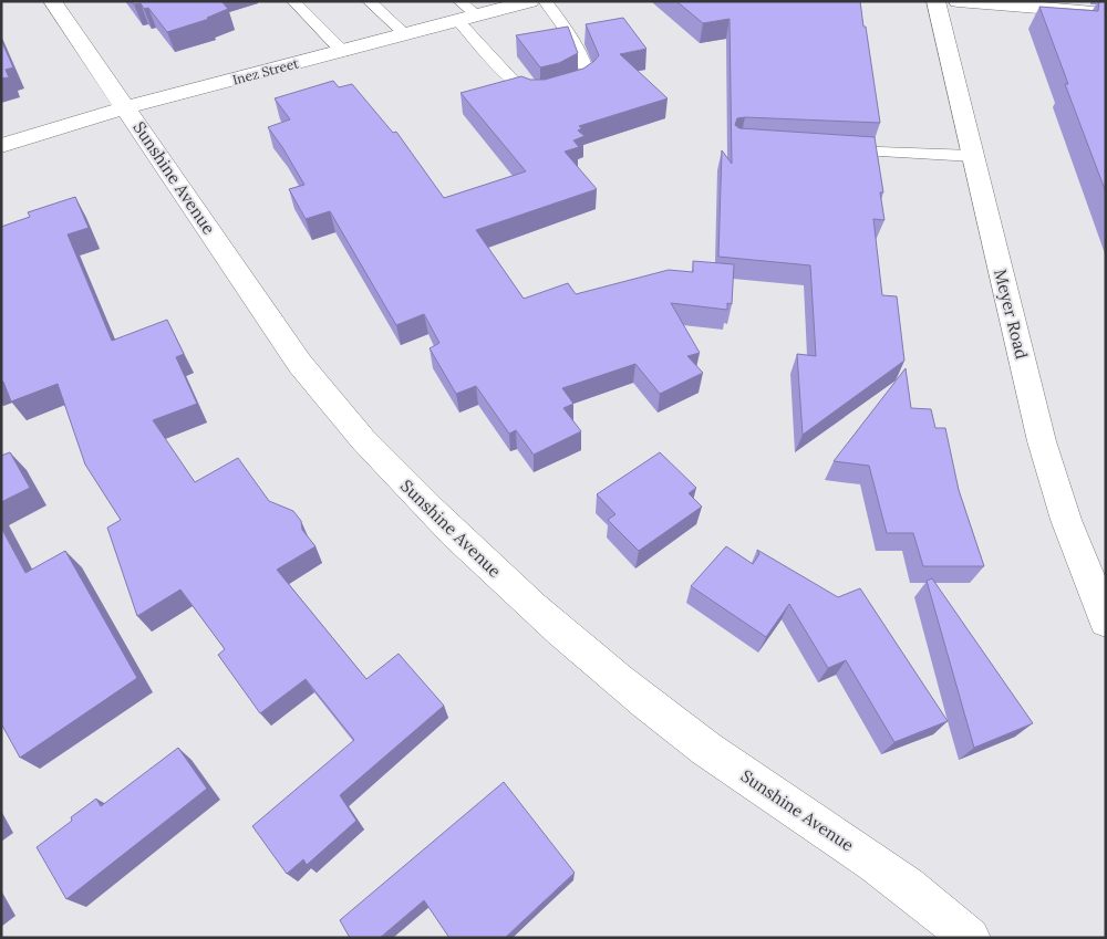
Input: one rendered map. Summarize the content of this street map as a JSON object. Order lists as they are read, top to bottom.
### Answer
{
  "streets": {
    "street": ["Inez Street", "Sunshine Avenue", "Meyer Road"]
  },
  "crossings": [
    ["Inez Street", "Sunshine Avenue"]
  ]
}
